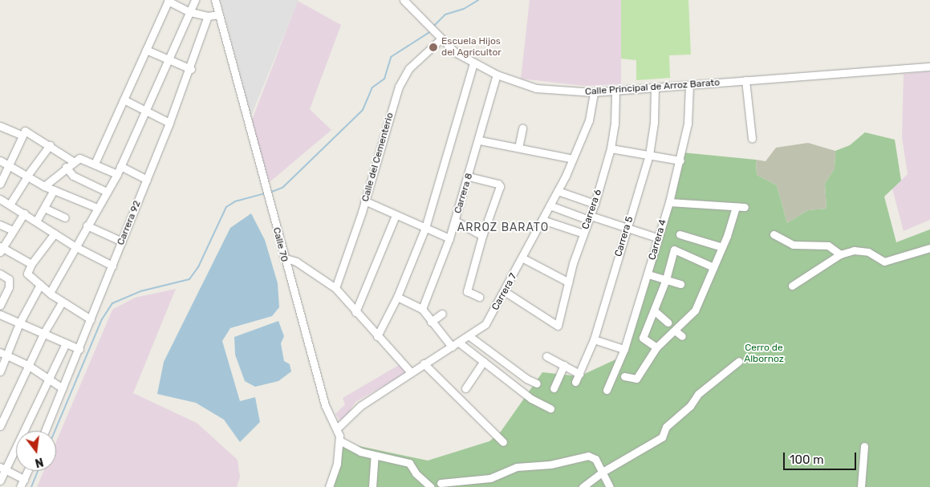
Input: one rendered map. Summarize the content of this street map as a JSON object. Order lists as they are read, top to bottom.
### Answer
{
  "streets": {
    "street": [
      "Calle Principal de Arroz Barato",
      "Calle del Cementerio",
      "Carrera 8",
      "Carrera 6",
      "Carrera 92",
      "Carrera 5",
      "Carrera 4",
      "Calle 70",
      "Carrera 7"
    ]
  },
  "crossings": [
    ["Calle Principal de Arroz Barato", "Calle del Cementerio"],
    ["Calle Principal de Arroz Barato", "Carrera 8"],
    ["Calle Principal de Arroz Barato", "Carrera 6"],
    ["Calle Principal de Arroz Barato", "Carrera 5"],
    ["Calle Principal de Arroz Barato", "Carrera 4"],
    ["Calle Principal de Arroz Barato", "Carrera 7"],
    ["Carrera 6", "Carrera 7"],
    ["Calle 70", "Carrera 7"]
  ],
  "districts": ["ARROZ BARATO"],
  "parks": ["Cerro de Albornoz"],
  "places": ["Escuela Hijos del Agricultor"],
  "scale_bar": "100 m",
  "north": "bottom"
}
